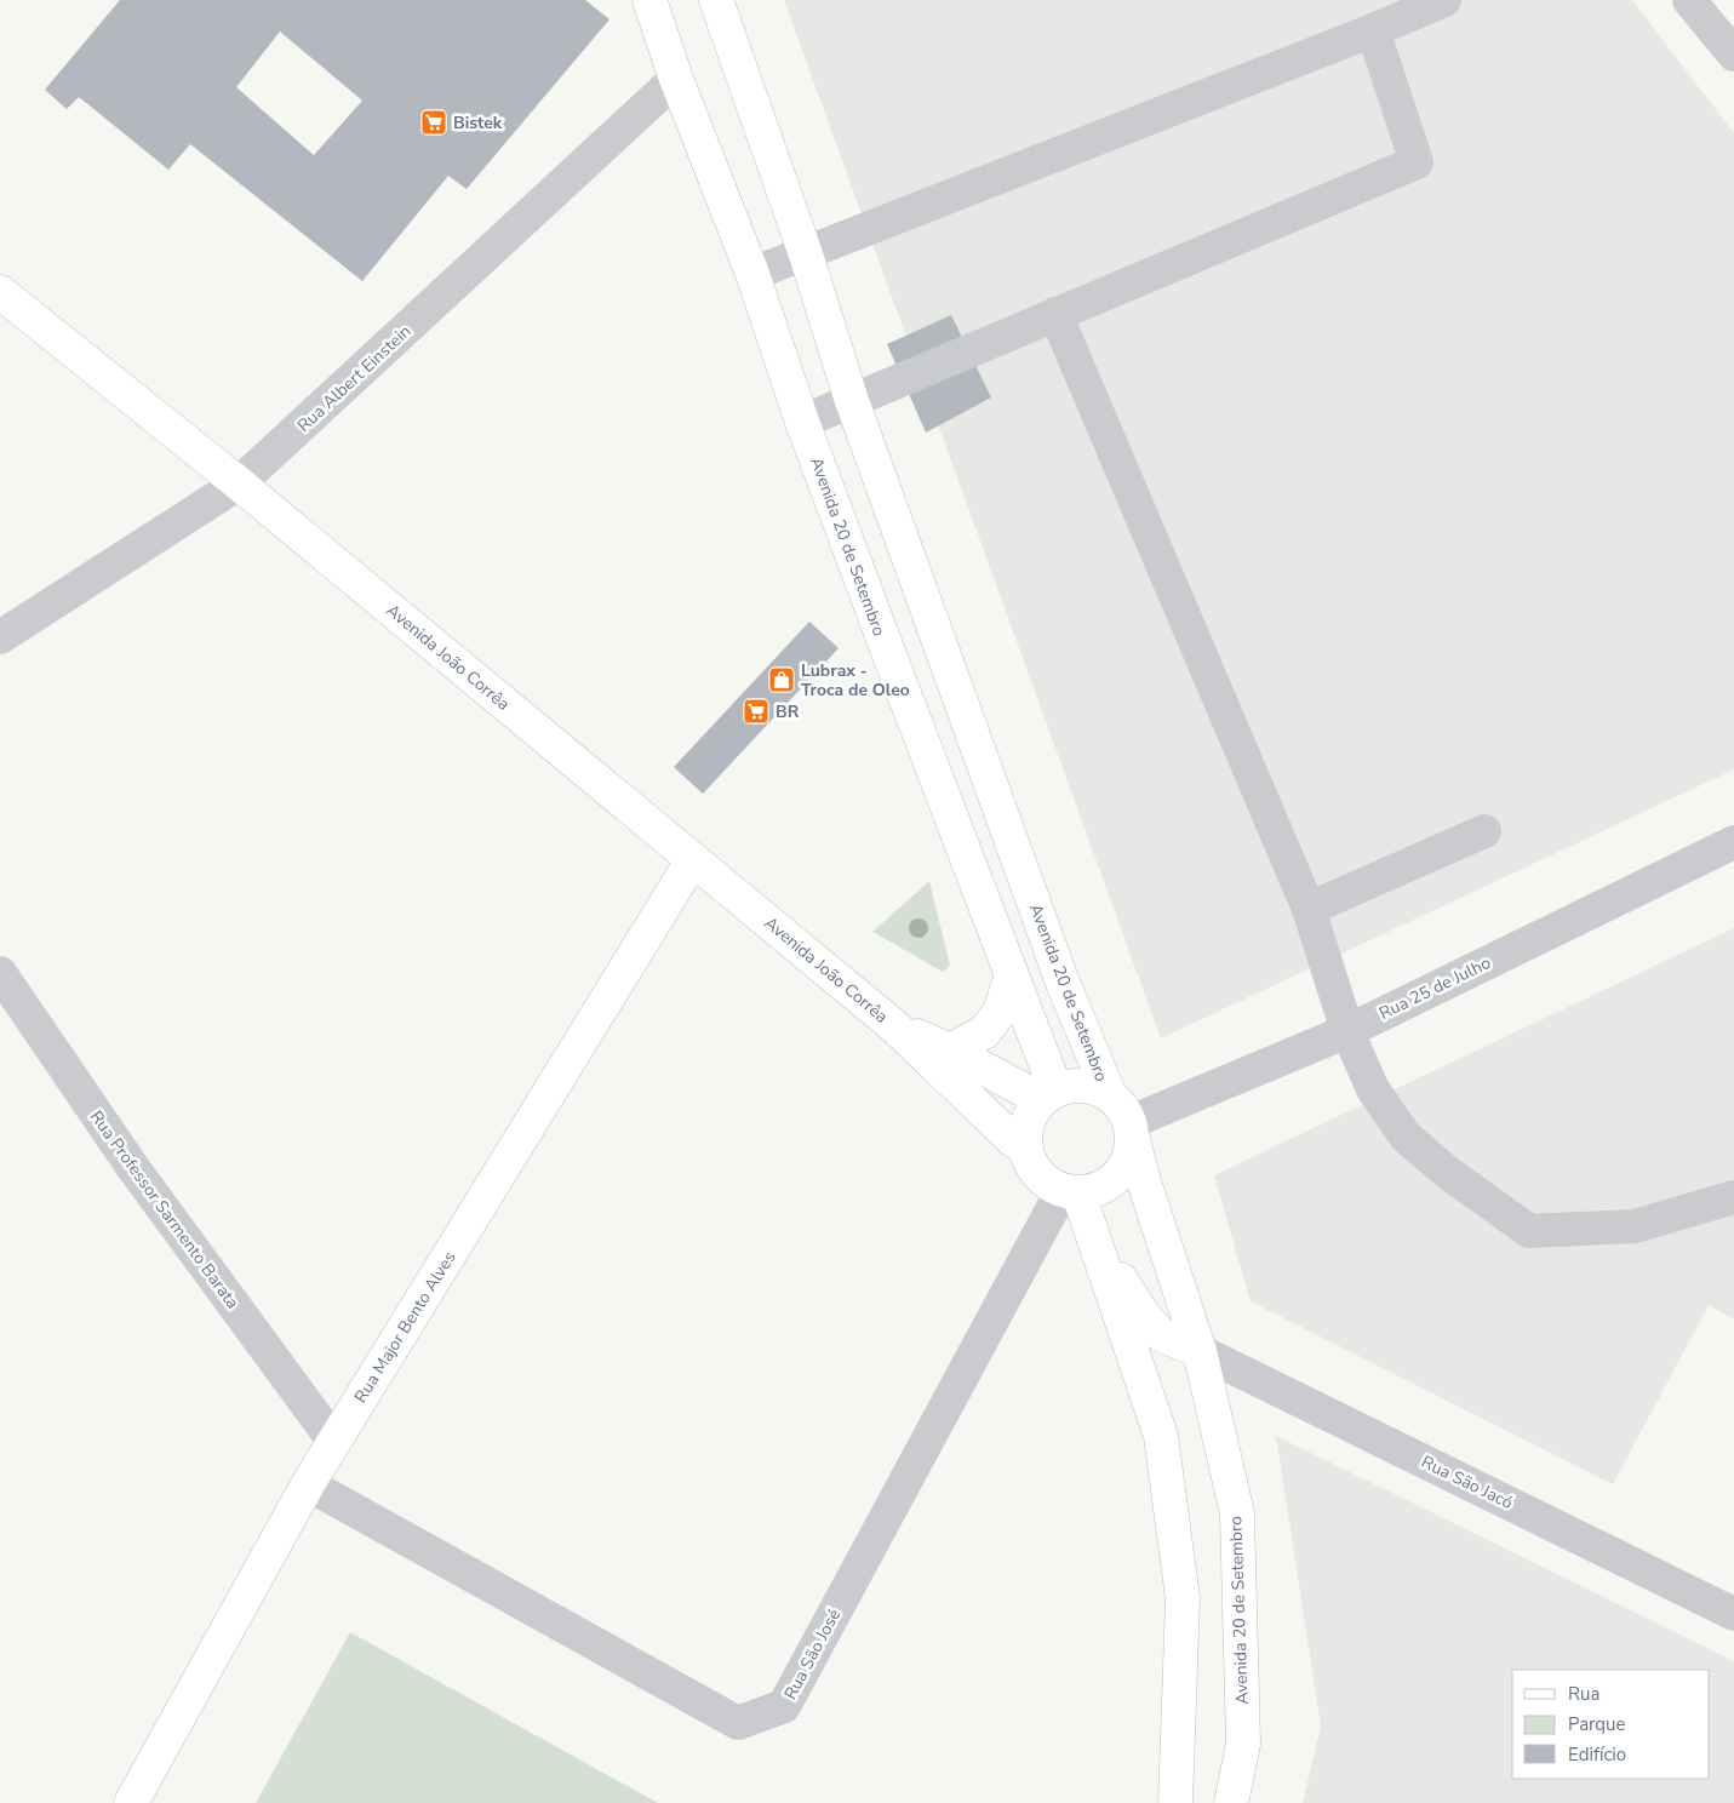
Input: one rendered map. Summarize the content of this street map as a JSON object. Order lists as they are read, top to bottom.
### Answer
{
  "streets": {
    "main road": ["Avenida 20 de Setembro", "Avenida João Corrêa", "Rua Major Bento Alves"],
    "street": [
      "Rua Albert Einstein",
      "Rua 25 de Julho",
      "Rua Professor Sarmento Barata",
      "Rua São Jacó",
      "Rua São José"
    ]
  },
  "crossings": [
    ["Rua Albert Einstein", "Avenida 20 de Setembro"],
    ["Rua Albert Einstein", "Avenida João Corrêa"],
    ["Avenida 20 de Setembro", "Avenida João Corrêa"],
    ["Avenida 20 de Setembro", "Rua 25 de Julho"],
    ["Avenida 20 de Setembro", "Rua São Jacó"],
    ["Avenida 20 de Setembro", "Rua São José"],
    ["Avenida João Corrêa", "Rua 25 de Julho"],
    ["Avenida João Corrêa", "Rua Major Bento Alves"],
    ["Avenida João Corrêa", "Rua São José"],
    ["Rua 25 de Julho", "Rua São José"],
    ["Rua Professor Sarmento Barata", "Rua Major Bento Alves"],
    ["Rua Major Bento Alves", "Rua São José"]
  ],
  "places": {
    "supermarket": ["Bistek", "BR"],
    "shop": ["Lubrax - Troca de Oleo"]
  },
  "legend": ["Rua", "Parque", "Edifício"]
}
